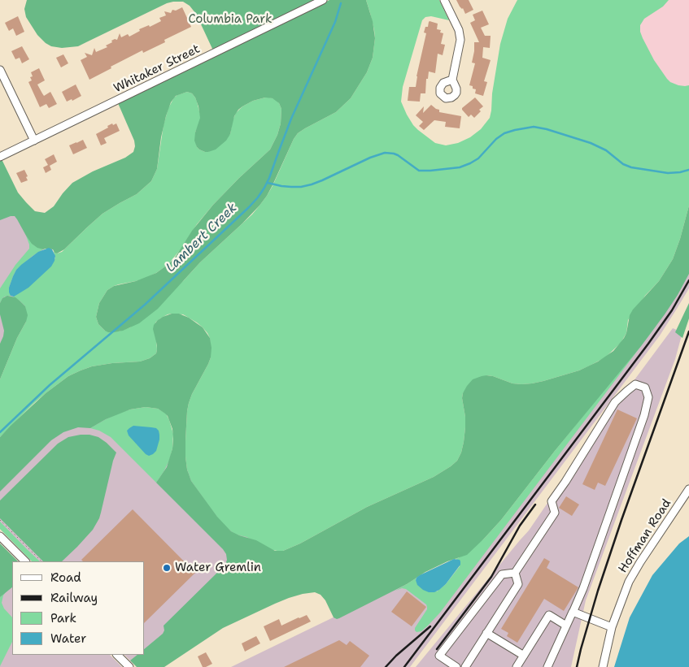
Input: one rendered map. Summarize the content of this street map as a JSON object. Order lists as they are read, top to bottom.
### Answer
{
  "streets": {
    "street": ["Whitaker Street", "Hoffman Road"]
  },
  "water": ["Lambert Creek"],
  "parks": ["Columbia Park"],
  "places": ["Water Gremlin"],
  "legend": [
    "Road",
    "Railway",
    "Park",
    "Water"
  ]
}
